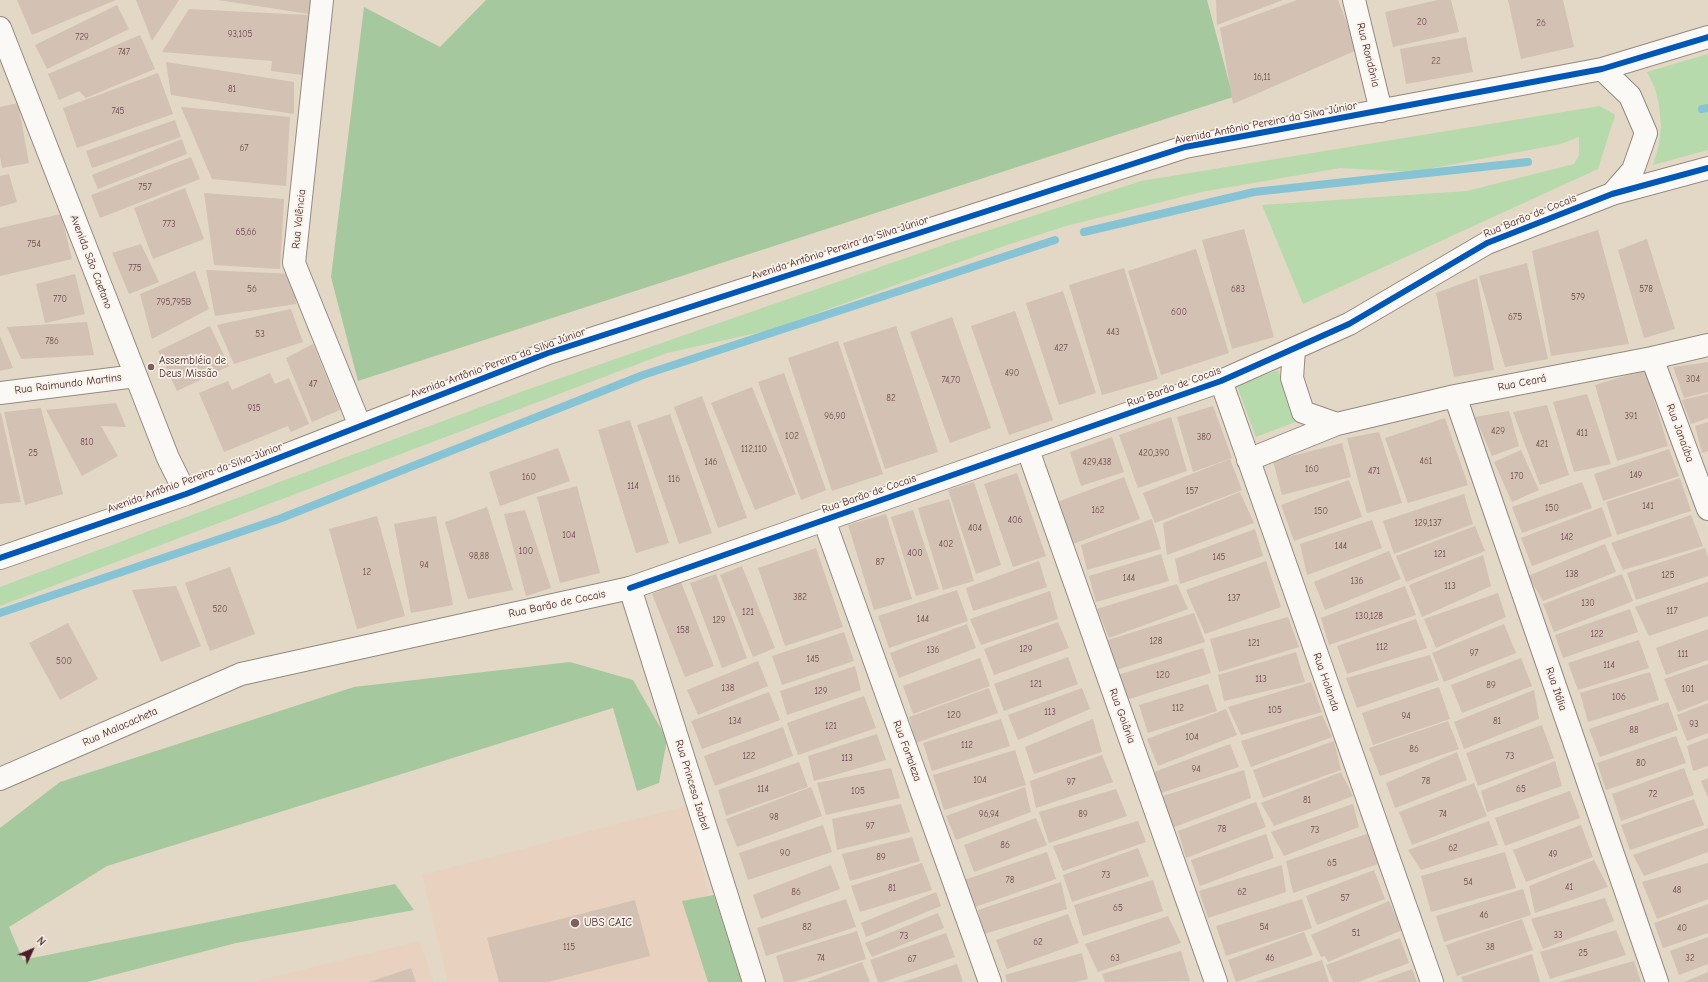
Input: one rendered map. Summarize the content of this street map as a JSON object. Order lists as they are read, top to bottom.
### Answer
{
  "streets": {
    "street": [
      "Rua Rondônia",
      "Avenida Antônio Pereira da Silva Júnior",
      "Rua Barão de Cocais",
      "Rua Valência",
      "Avenida São Caetano",
      "Rua Ceará",
      "Rua Raimundo Martins",
      "Rua Janaúba",
      "Rua Holanda",
      "Rua Itália",
      "Rua Goiânia",
      "Rua Malacacheta",
      "Rua Fortaleza",
      "Rua Princesa Isabel"
    ]
  },
  "crossings": [
    ["Rua Rondônia", "Avenida Antônio Pereira da Silva Júnior"],
    ["Avenida Antônio Pereira da Silva Júnior", "Rua Valência"],
    ["Avenida Antônio Pereira da Silva Júnior", "Avenida São Caetano"],
    ["Rua Barão de Cocais", "Rua Holanda"],
    ["Rua Barão de Cocais", "Rua Goiânia"],
    ["Rua Barão de Cocais", "Rua Malacacheta"],
    ["Rua Barão de Cocais", "Rua Fortaleza"],
    ["Rua Barão de Cocais", "Rua Princesa Isabel"],
    ["Avenida São Caetano", "Rua Raimundo Martins"],
    ["Rua Ceará", "Rua Janaúba"],
    ["Rua Ceará", "Rua Holanda"],
    ["Rua Ceará", "Rua Itália"]
  ],
  "places": ["Assembléia de Deus Missão", "UBS CAIC"],
  "house_numbers": [
    "20",
    "26",
    "93,105",
    "729",
    "747",
    "22",
    "16,11",
    "81",
    "745",
    "67",
    "757",
    "773",
    "65,66",
    "754",
    "775",
    "56",
    "683",
    "578",
    "579",
    "770",
    "795,795B",
    "600",
    "675",
    "443",
    "53",
    "786",
    "427",
    "490",
    "304",
    "74,70",
    "47",
    "82",
    "915",
    "96,90",
    "391",
    "429",
    "411",
    "102",
    "380",
    "810",
    "421",
    "112,110",
    "25",
    "420,390",
    "461",
    "146",
    "429,438",
    "160",
    "471",
    "149",
    "170",
    "160",
    "116",
    "114",
    "157",
    "141",
    "150",
    "162",
    "150",
    "406",
    "129,137",
    "404",
    "104",
    "142",
    "402",
    "144",
    "100",
    "400",
    "121",
    "98,88",
    "145",
    "87",
    "94",
    "12",
    "138",
    "125",
    "144",
    "136",
    "113",
    "382",
    "137",
    "130",
    "520",
    "117",
    "121",
    "130,128",
    "144",
    "129",
    "158",
    "122",
    "128",
    "121",
    "112",
    "129",
    "136",
    "97",
    "111",
    "145",
    "500",
    "114",
    "120",
    "113",
    "121",
    "89",
    "138",
    "101",
    "129",
    "106",
    "112",
    "105",
    "113",
    "120",
    "94",
    "134",
    "81",
    "93",
    "121",
    "88",
    "104",
    "112",
    "86",
    "122",
    "73",
    "113",
    "80",
    "94",
    "104",
    "78",
    "97",
    "114",
    "65",
    "105",
    "72",
    "81",
    "96,94",
    "89",
    "74",
    "98",
    "97",
    "78",
    "73",
    "86",
    "62",
    "90",
    "49",
    "89",
    "65",
    "73",
    "78",
    "54",
    "41",
    "81",
    "48",
    "86",
    "62",
    "57",
    "65",
    "46",
    "82",
    "54",
    "40",
    "51",
    "33",
    "73",
    "62",
    "115",
    "38",
    "25",
    "74",
    "63",
    "46",
    "32",
    "67"
  ],
  "north": "top right"
}
